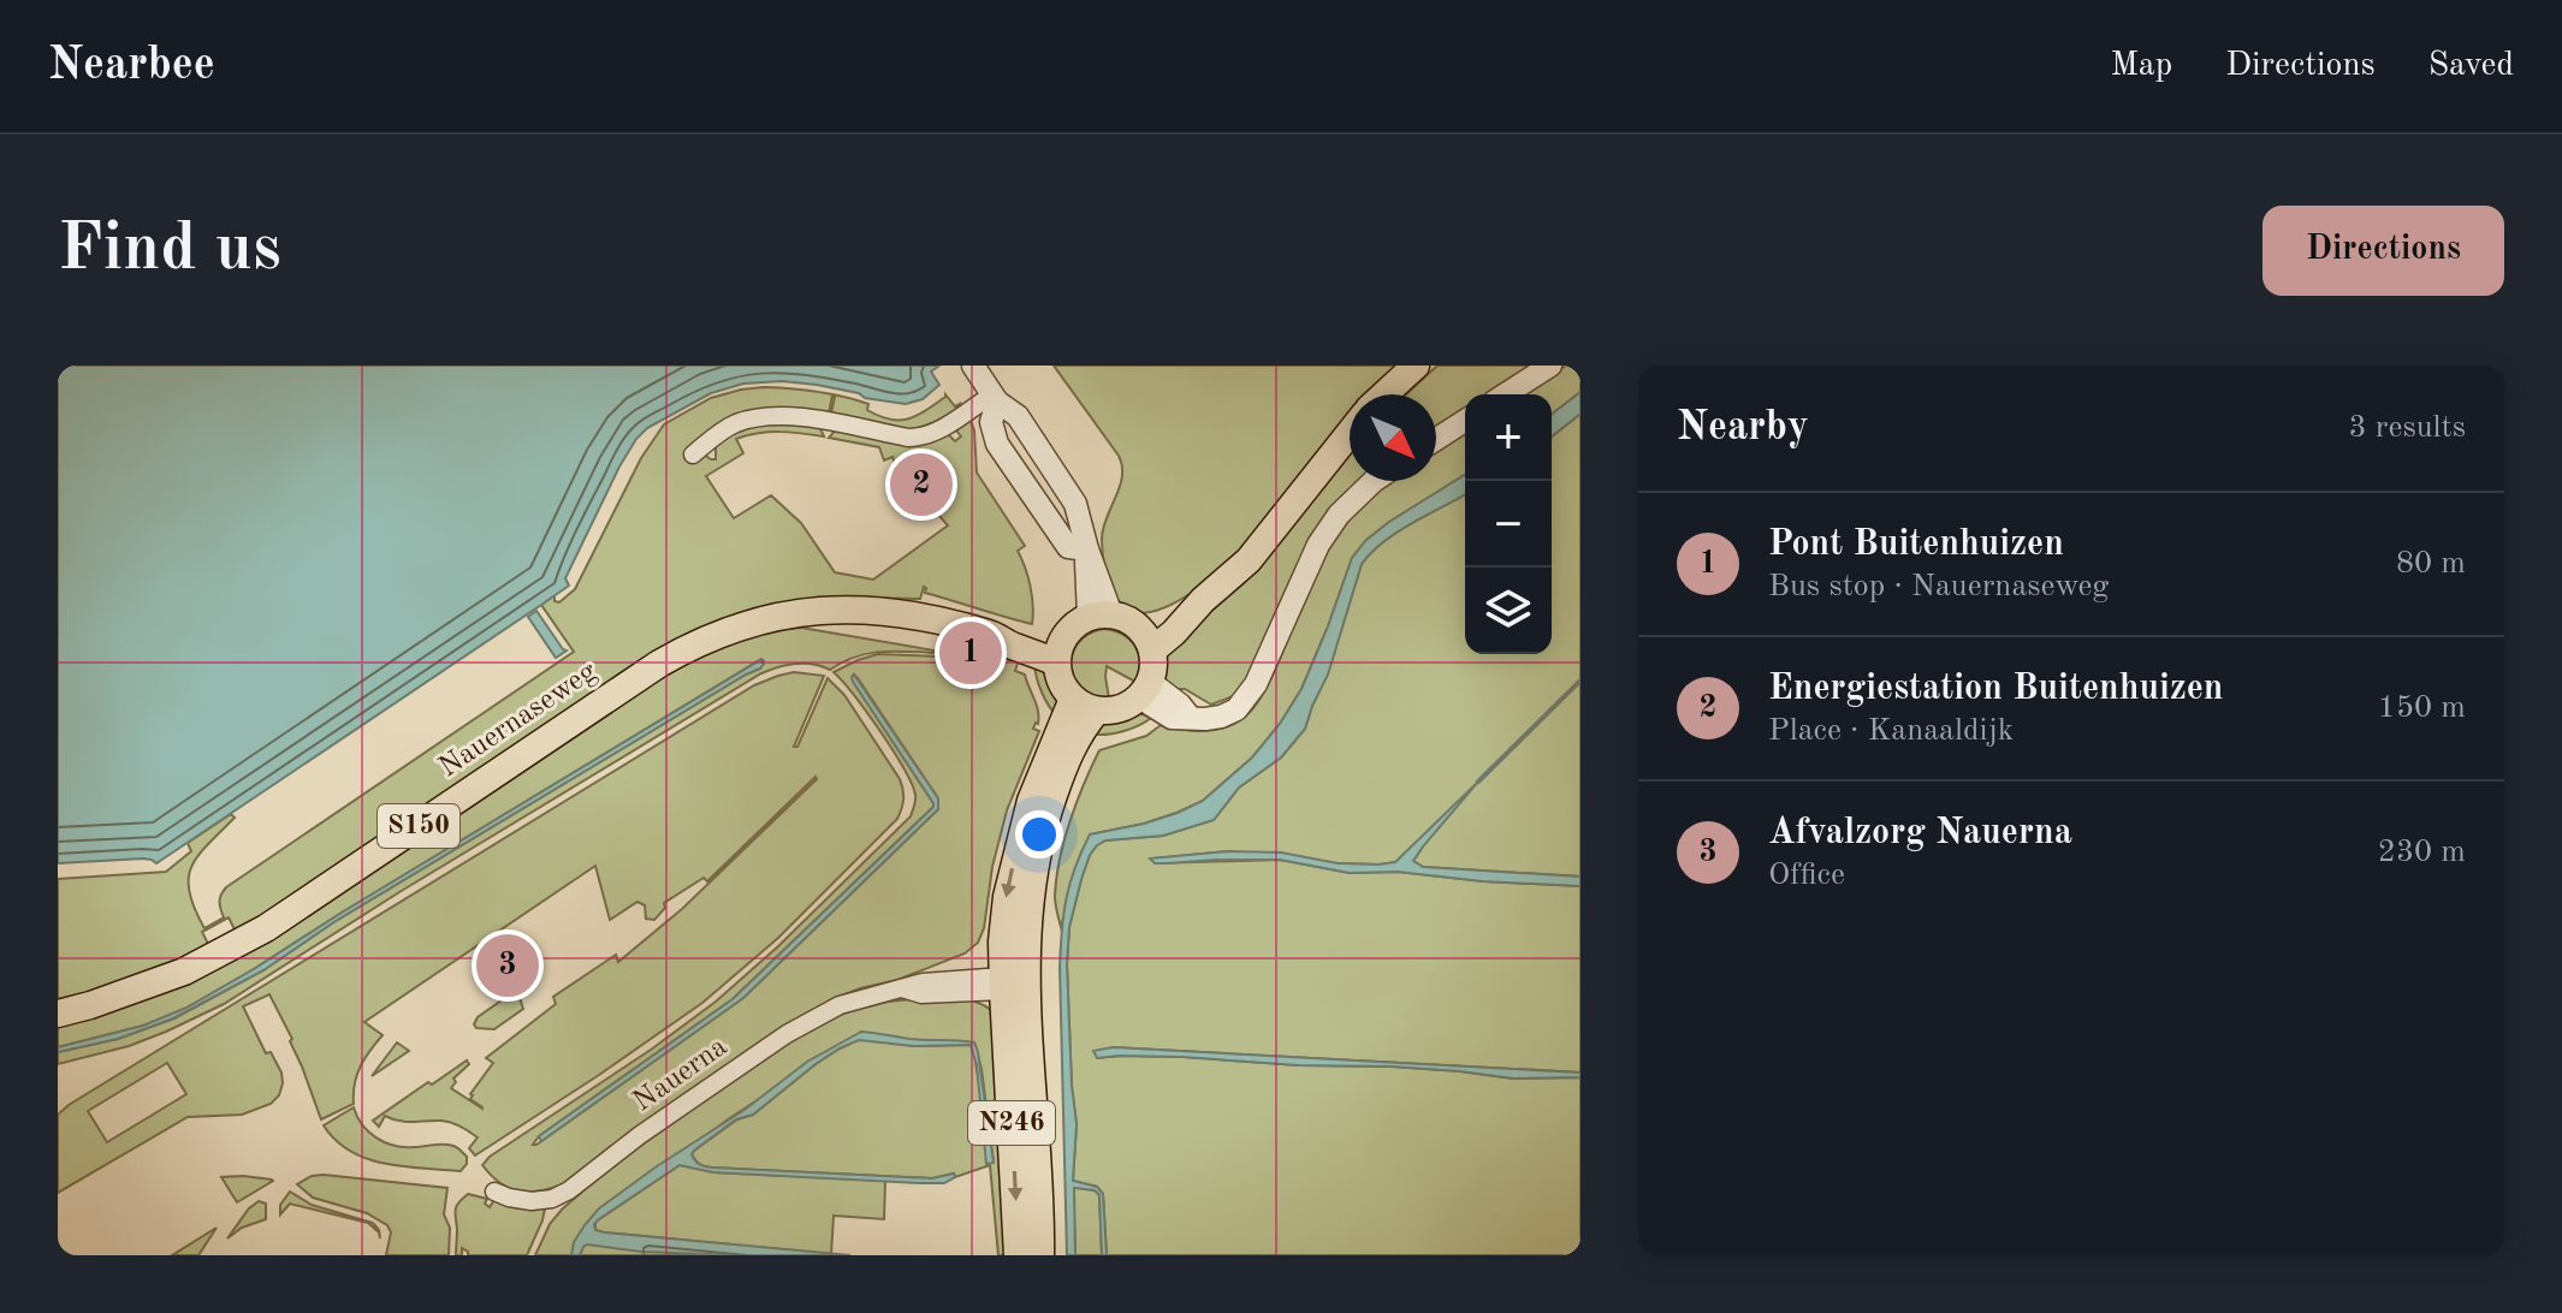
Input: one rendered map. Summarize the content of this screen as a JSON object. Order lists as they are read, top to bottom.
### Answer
{
  "streets": {
    "main road": ["Nauernaseweg", "S150", "N246"],
    "street": ["Nauerna"]
  },
  "crossings": [
    ["Nauernaseweg", "N246"],
    ["Nauerna", "N246"]
  ],
  "north": "bottom right",
  "page": {
    "header": "Nearbee",
    "nav": ["Map", "Directions", "Saved"],
    "buttons": "Directions",
    "title": "Find us",
    "heading": ["Nearby", "3 results"],
    "map_buttons": ["+", "−"],
    "pins": ["2", "1", "3"],
    "list": [
      {
        "mark": "1",
        "name": "Pont Buitenhuizen",
        "note": "Bus stop · Nauernaseweg",
        "value": "80 m"
      },
      {
        "mark": "2",
        "name": "Energiestation Buitenhuizen",
        "note": "Place · Kanaaldijk",
        "value": "150 m"
      },
      {
        "mark": "3",
        "name": "Afvalzorg Nauerna",
        "note": "Office",
        "value": "230 m"
      }
    ]
  }
}
